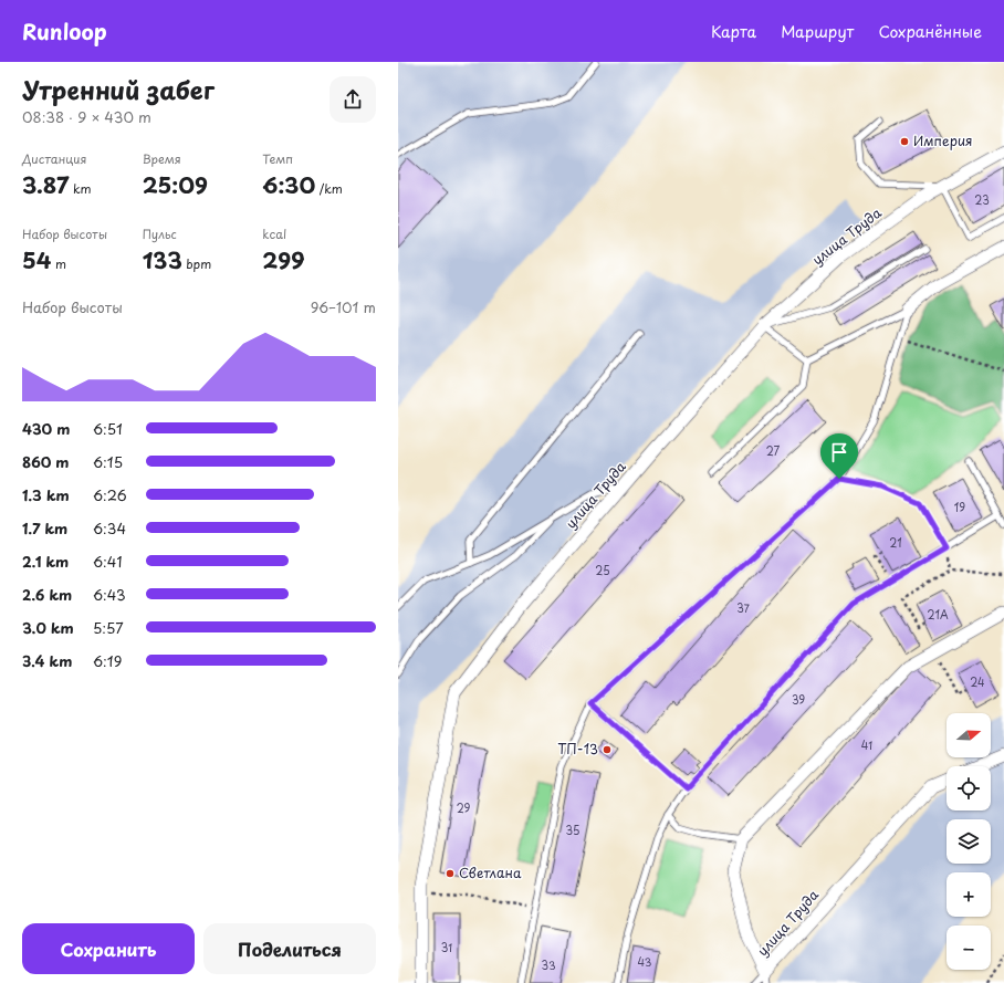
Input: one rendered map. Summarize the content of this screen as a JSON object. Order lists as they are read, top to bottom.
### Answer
{
  "streets": {
    "street": ["улица Труда"]
  },
  "places": ["Империя", "ТП-13", "Светлана"],
  "house_numbers": [
    "23",
    "27",
    "19",
    "21",
    "25",
    "37",
    "21А",
    "24",
    "39",
    "41",
    "29",
    "35",
    "31",
    "43",
    "33"
  ],
  "north": "right",
  "page": {
    "header": "Runloop",
    "nav": ["Карта", "Маршрут", "Сохранённые"],
    "heading": ["Утренний забег", "08:38 · 9 × 430 m"],
    "stats": [
      ["Дистанция", "3.87 km"],
      ["Время", "25:09"],
      ["Темп", "6:30 /km"],
      ["Набор высоты", "54 m"],
      ["Пульс", "133 bpm"],
      ["kcal", "299"]
    ],
    "chart": ["Набор высоты", "96–101 m"],
    "list": [
      {
        "name": "430 m",
        "note": "6:51"
      },
      {
        "name": "860 m",
        "note": "6:15"
      },
      {
        "name": "1.3 km",
        "note": "6:26"
      },
      {
        "name": "1.7 km",
        "note": "6:34"
      },
      {
        "name": "2.1 km",
        "note": "6:41"
      },
      {
        "name": "2.6 km",
        "note": "6:43"
      },
      {
        "name": "3.0 km",
        "note": "5:57"
      },
      {
        "name": "3.4 km",
        "note": "6:19"
      }
    ],
    "map_buttons": ["+", "−"],
    "buttons": ["Сохранить", "Поделиться"]
  }
}
